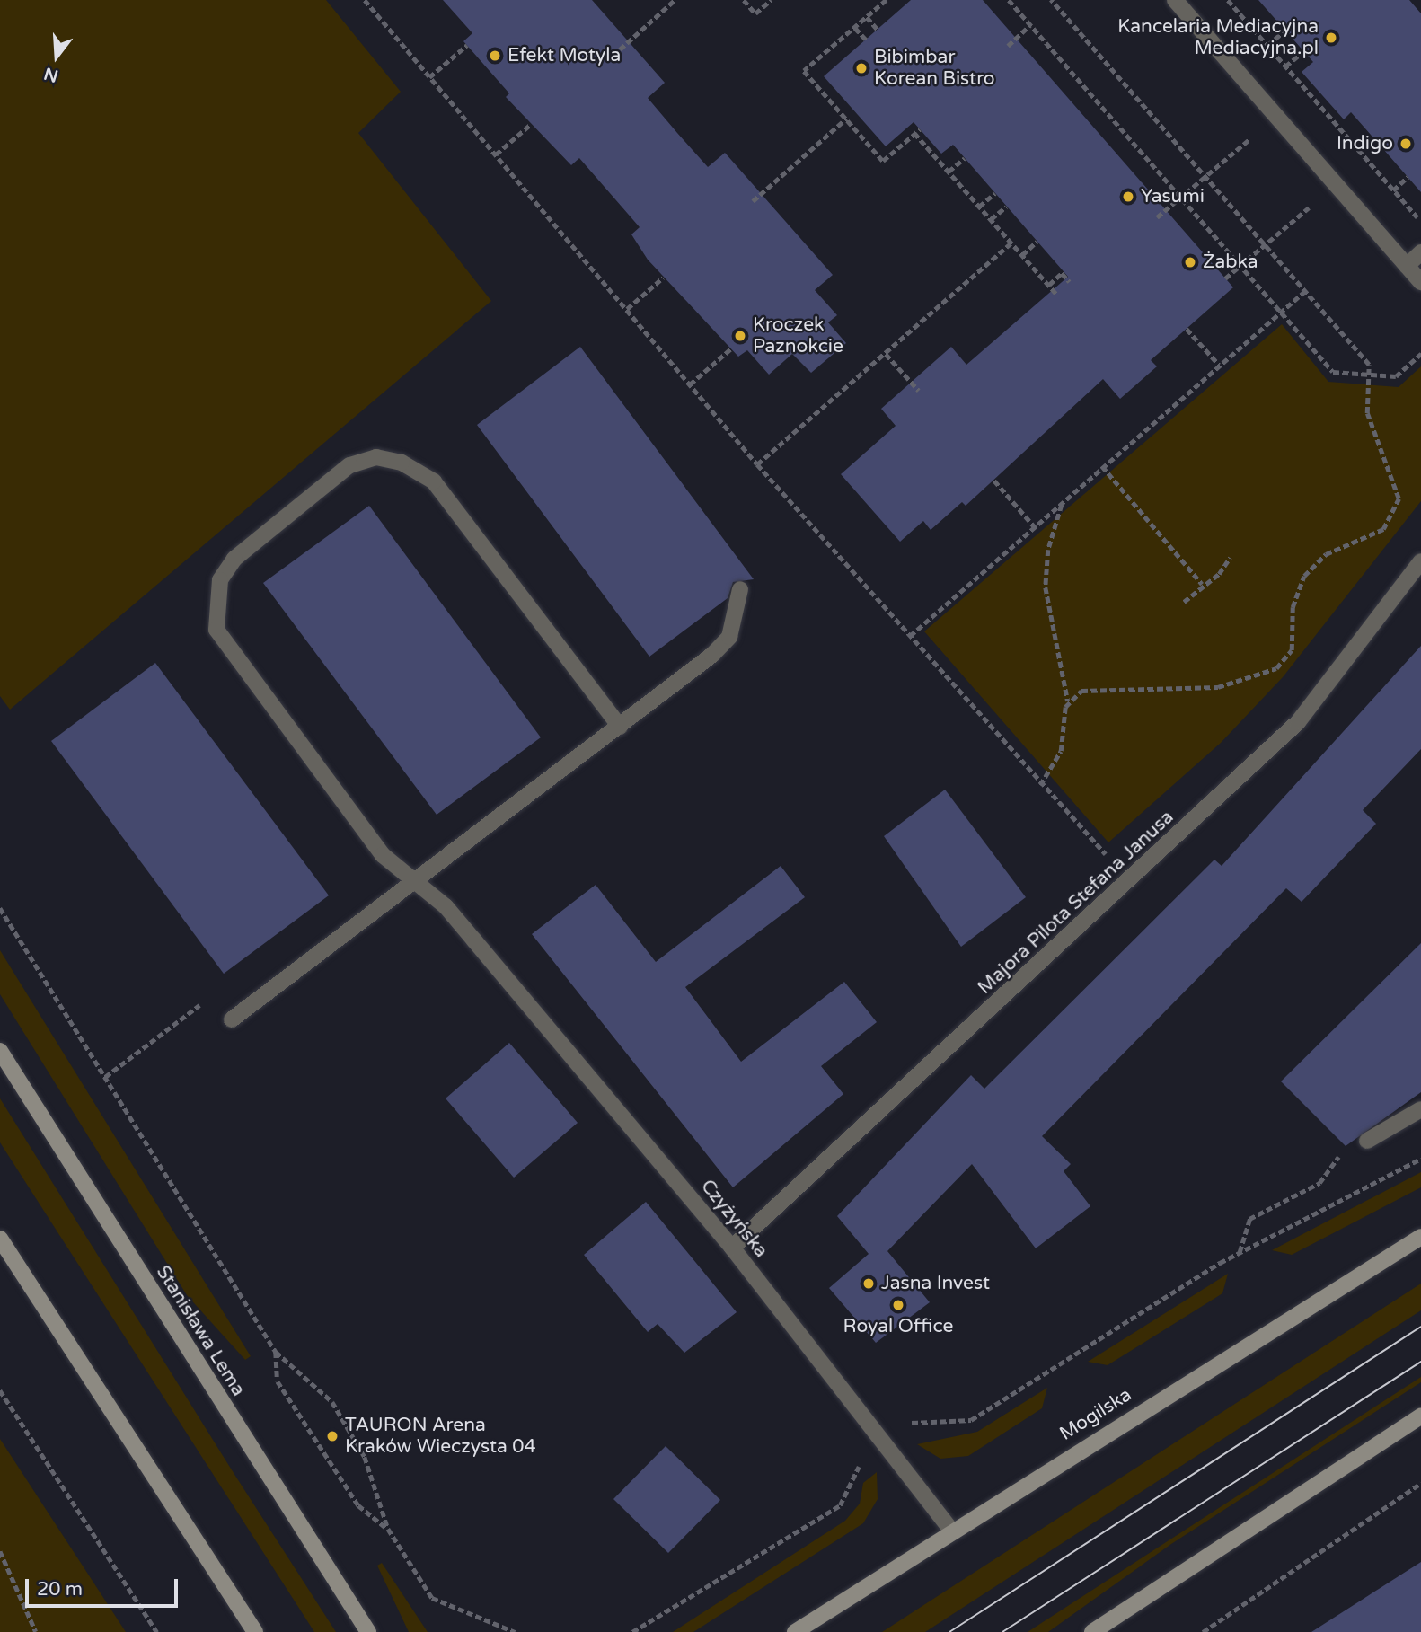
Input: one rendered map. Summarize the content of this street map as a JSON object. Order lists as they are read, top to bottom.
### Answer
{
  "streets": {
    "main road": ["Stanisława Lema", "Mogilska"],
    "street": ["Majora Pilota Stefana Janusa", "Czyżyńska"]
  },
  "crossings": [
    ["Majora Pilota Stefana Janusa", "Czyżyńska"],
    ["Czyżyńska", "Mogilska"]
  ],
  "places": [
    "Kancelaria Mediacyjna Mediacyjna.pl",
    "Efekt Motyla",
    "Bibimbar Korean Bistro",
    "Indigo",
    "Yasumi",
    "Żabka",
    "Kroczek Paznokcie",
    "Jasna Invest",
    "Royal Office",
    "TAURON Arena Kraków Wieczysta 04"
  ],
  "scale_bar": "20 m",
  "north": "bottom"
}
